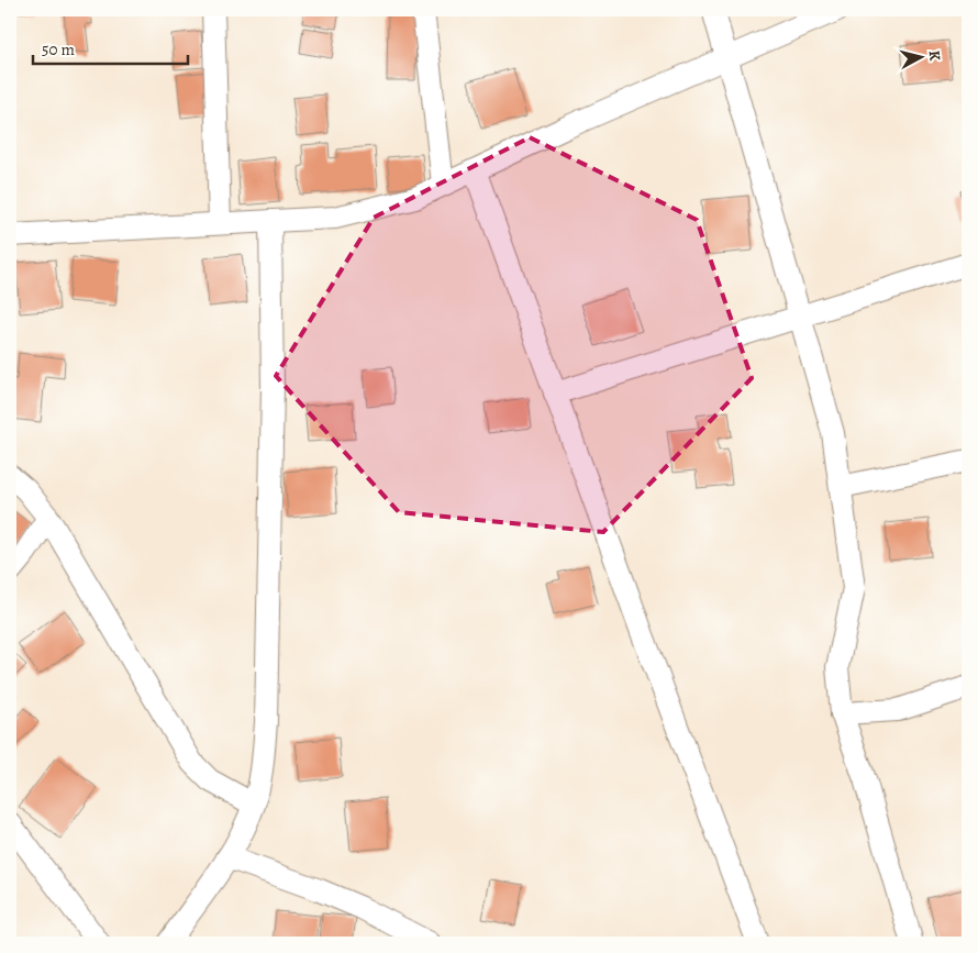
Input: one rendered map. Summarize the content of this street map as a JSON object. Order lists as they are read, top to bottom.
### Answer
{
  "scale_bar": "50 m",
  "north": "right"
}
